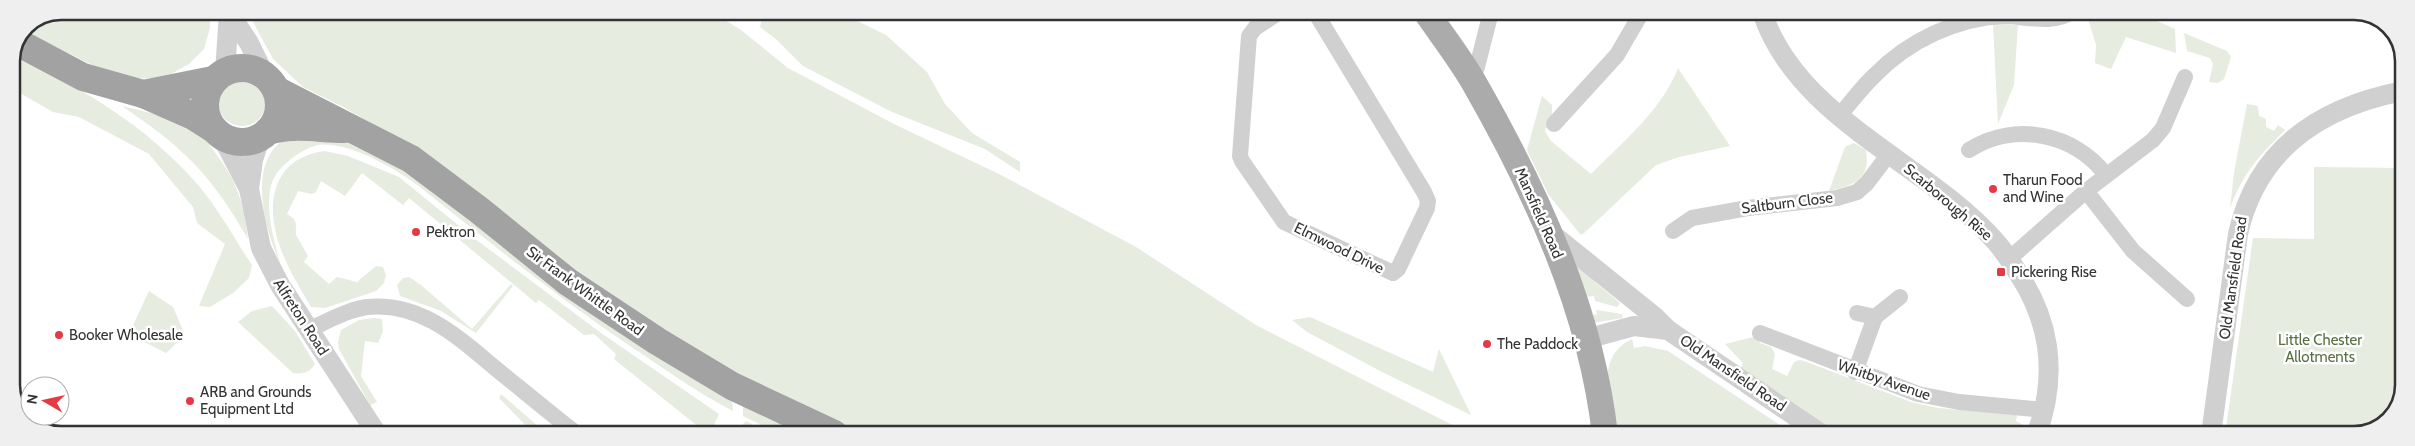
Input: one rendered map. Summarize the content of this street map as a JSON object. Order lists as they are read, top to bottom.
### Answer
{
  "streets": {
    "highway": ["Sir Frank Whittle Road"],
    "main road": ["Mansfield Road"],
    "street": [
      "Scarborough Rise",
      "Saltburn Close",
      "Elmwood Drive",
      "Old Mansfield Road",
      "Alfreton Road",
      "Whitby Avenue"
    ]
  },
  "crossings": [
    ["Scarborough Rise", "Saltburn Close"],
    ["Scarborough Rise", "Whitby Avenue"],
    ["Mansfield Road", "Old Mansfield Road"],
    ["Sir Frank Whittle Road", "Alfreton Road"]
  ],
  "parks": ["Little Chester Allotments"],
  "places": {
    "other": [
      "Tharun Food and Wine",
      "Pektron",
      "Booker Wholesale",
      "The Paddock",
      "ARB and Grounds Equipment Ltd"
    ],
    "transit": ["Pickering Rise"]
  },
  "north": "left"
}
